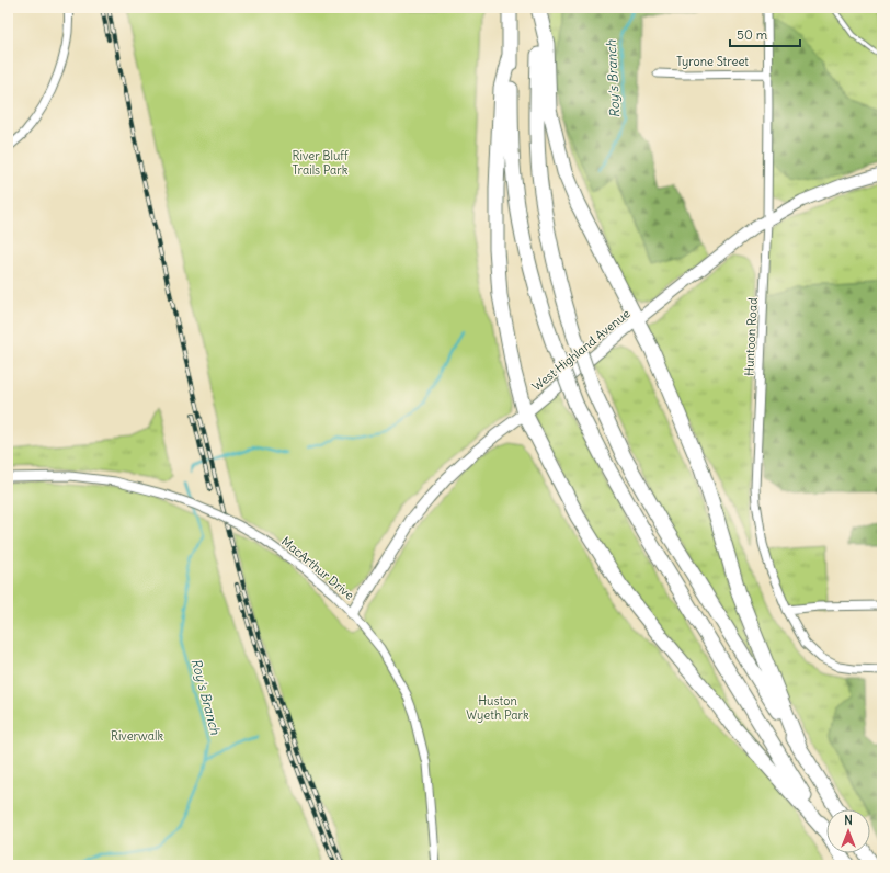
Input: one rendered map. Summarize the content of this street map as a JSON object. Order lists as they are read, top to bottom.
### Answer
{
  "streets": {
    "street": [
      "Tyrone Street",
      "Huntoon Road",
      "West Highland Avenue",
      "MacArthur Drive"
    ]
  },
  "crossings": [
    ["Tyrone Street", "Huntoon Road"],
    ["Huntoon Road", "West Highland Avenue"],
    ["West Highland Avenue", "MacArthur Drive"]
  ],
  "water": ["Roy's Branch"],
  "parks": ["River Bluff Trails Park", "Huston Wyeth Park", "Riverwalk"],
  "scale_bar": "50 m",
  "north": "top"
}
